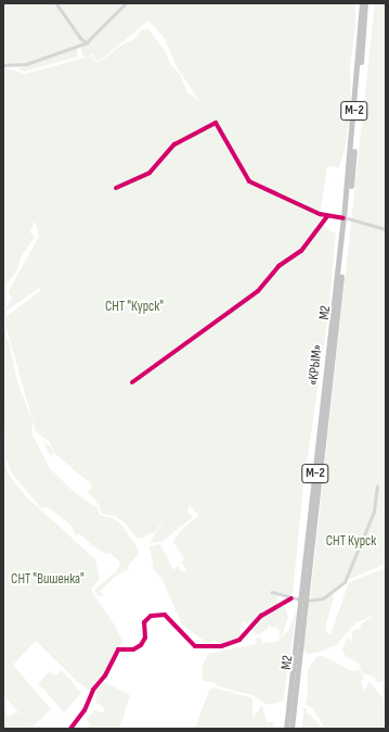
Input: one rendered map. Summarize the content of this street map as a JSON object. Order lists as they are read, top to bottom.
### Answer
{
  "streets": {
    "highway": ["М-2", "М2", "«КРЫМ»"]
  },
  "crossings": [
    ["М2", "«КРЫМ»"]
  ],
  "parks": ["СНТ \"Курск\"", "СНТ Курск", "СНТ \"Вишенка\""]
}
